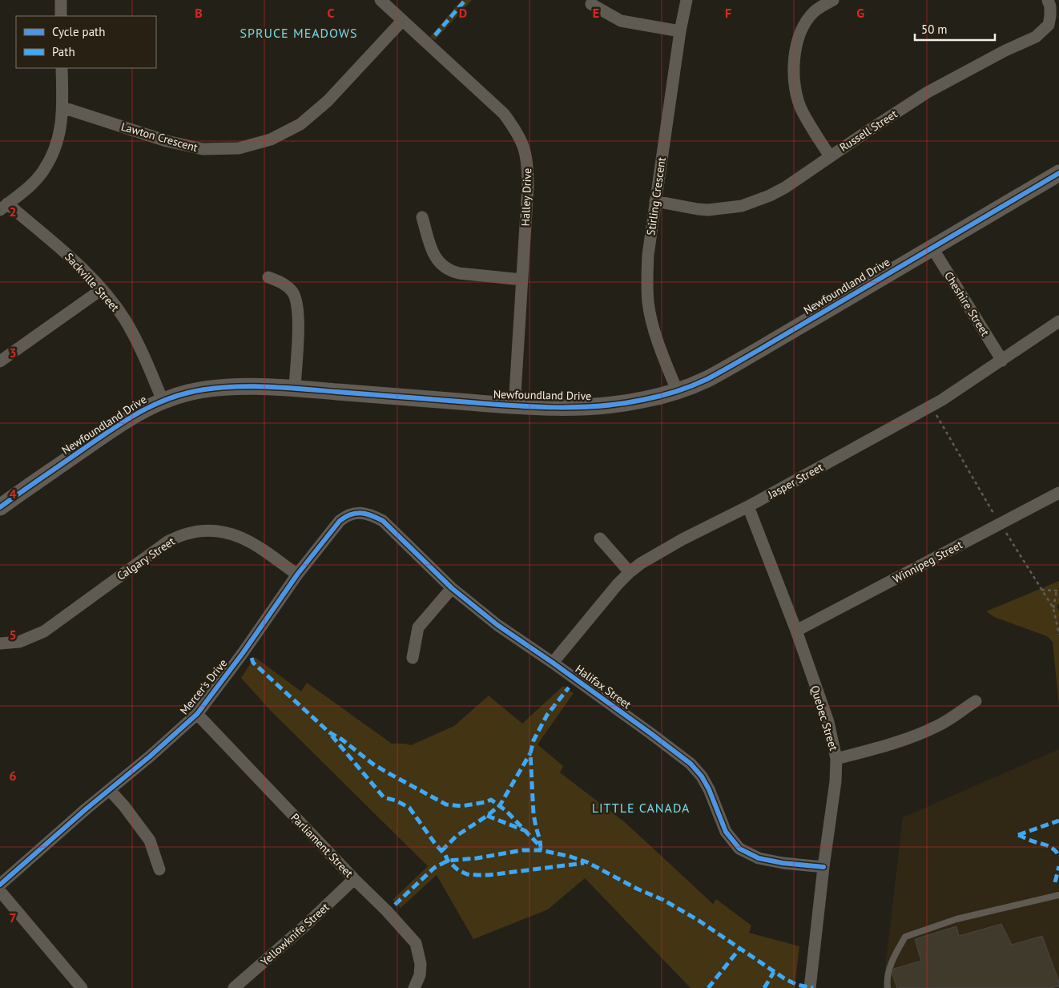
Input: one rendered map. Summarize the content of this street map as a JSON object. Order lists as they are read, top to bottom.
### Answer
{
  "streets": {
    "street": [
      "Russell Street",
      "Lawton Crescent",
      "Stirling Crescent",
      "Halley Drive",
      "Sackville Street",
      "Newfoundland Drive",
      "Cheshire Street",
      "Jasper Street",
      "Calgary Street",
      "Winnipeg Street",
      "Mercer's Drive",
      "Halifax Street",
      "Quebec Street",
      "Parliament Street",
      "Yellowknife Street"
    ]
  },
  "crossings": [
    ["Russell Street", "Stirling Crescent"],
    ["Lawton Crescent", "Halley Drive"],
    ["Stirling Crescent", "Newfoundland Drive"],
    ["Halley Drive", "Newfoundland Drive"],
    ["Sackville Street", "Newfoundland Drive"],
    ["Newfoundland Drive", "Cheshire Street"],
    ["Cheshire Street", "Jasper Street"],
    ["Jasper Street", "Halifax Street"],
    ["Jasper Street", "Quebec Street"],
    ["Calgary Street", "Mercer's Drive"],
    ["Winnipeg Street", "Quebec Street"],
    ["Mercer's Drive", "Halifax Street"],
    ["Mercer's Drive", "Parliament Street"],
    ["Halifax Street", "Quebec Street"],
    ["Parliament Street", "Yellowknife Street"]
  ],
  "districts": ["SPRUCE MEADOWS", "LITTLE CANADA"],
  "legend": ["Cycle path", "Path"],
  "scale_bar": "50 m",
  "grid": {
    "columns": [
      "B",
      "C",
      "D",
      "E",
      "F",
      "G"
    ],
    "rows": [
      "2",
      "3",
      "4",
      "5",
      "6",
      "7"
    ]
  }
}
